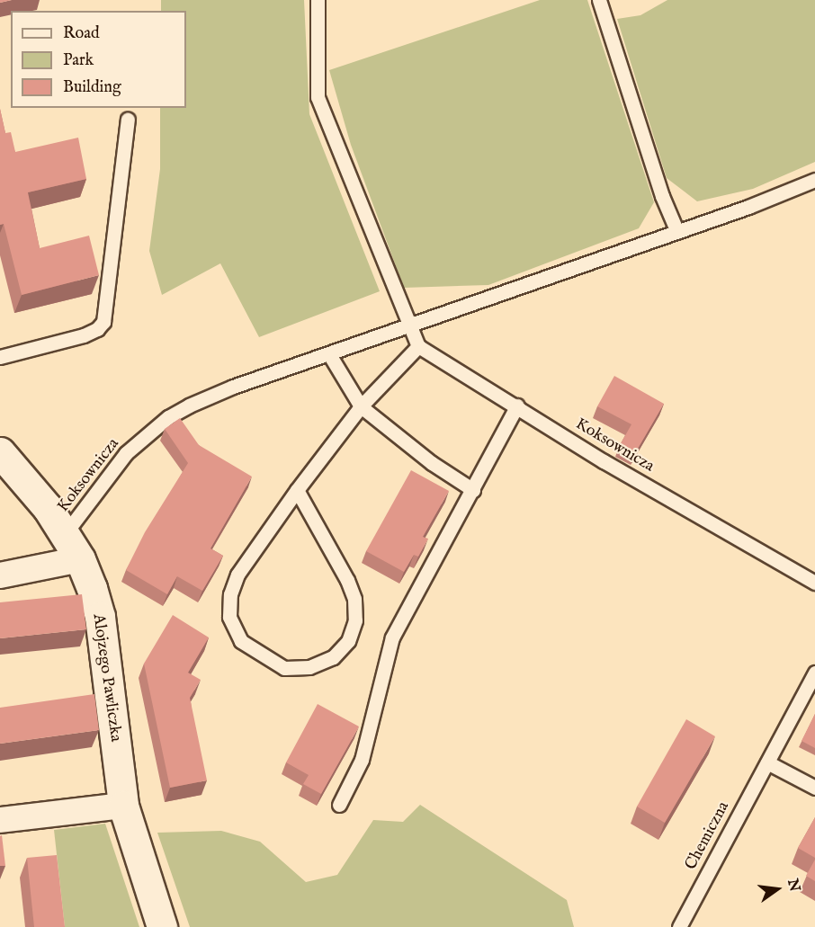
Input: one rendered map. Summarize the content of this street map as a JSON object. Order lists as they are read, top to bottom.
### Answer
{
  "streets": {
    "street": ["Alojzego Pawliczka"],
    "lane": ["Koksownicza", "Chemiczna"]
  },
  "crossings": [
    ["Koksownicza", "Alojzego Pawliczka"]
  ],
  "legend": ["Road", "Park", "Building"],
  "north": "right"
}
